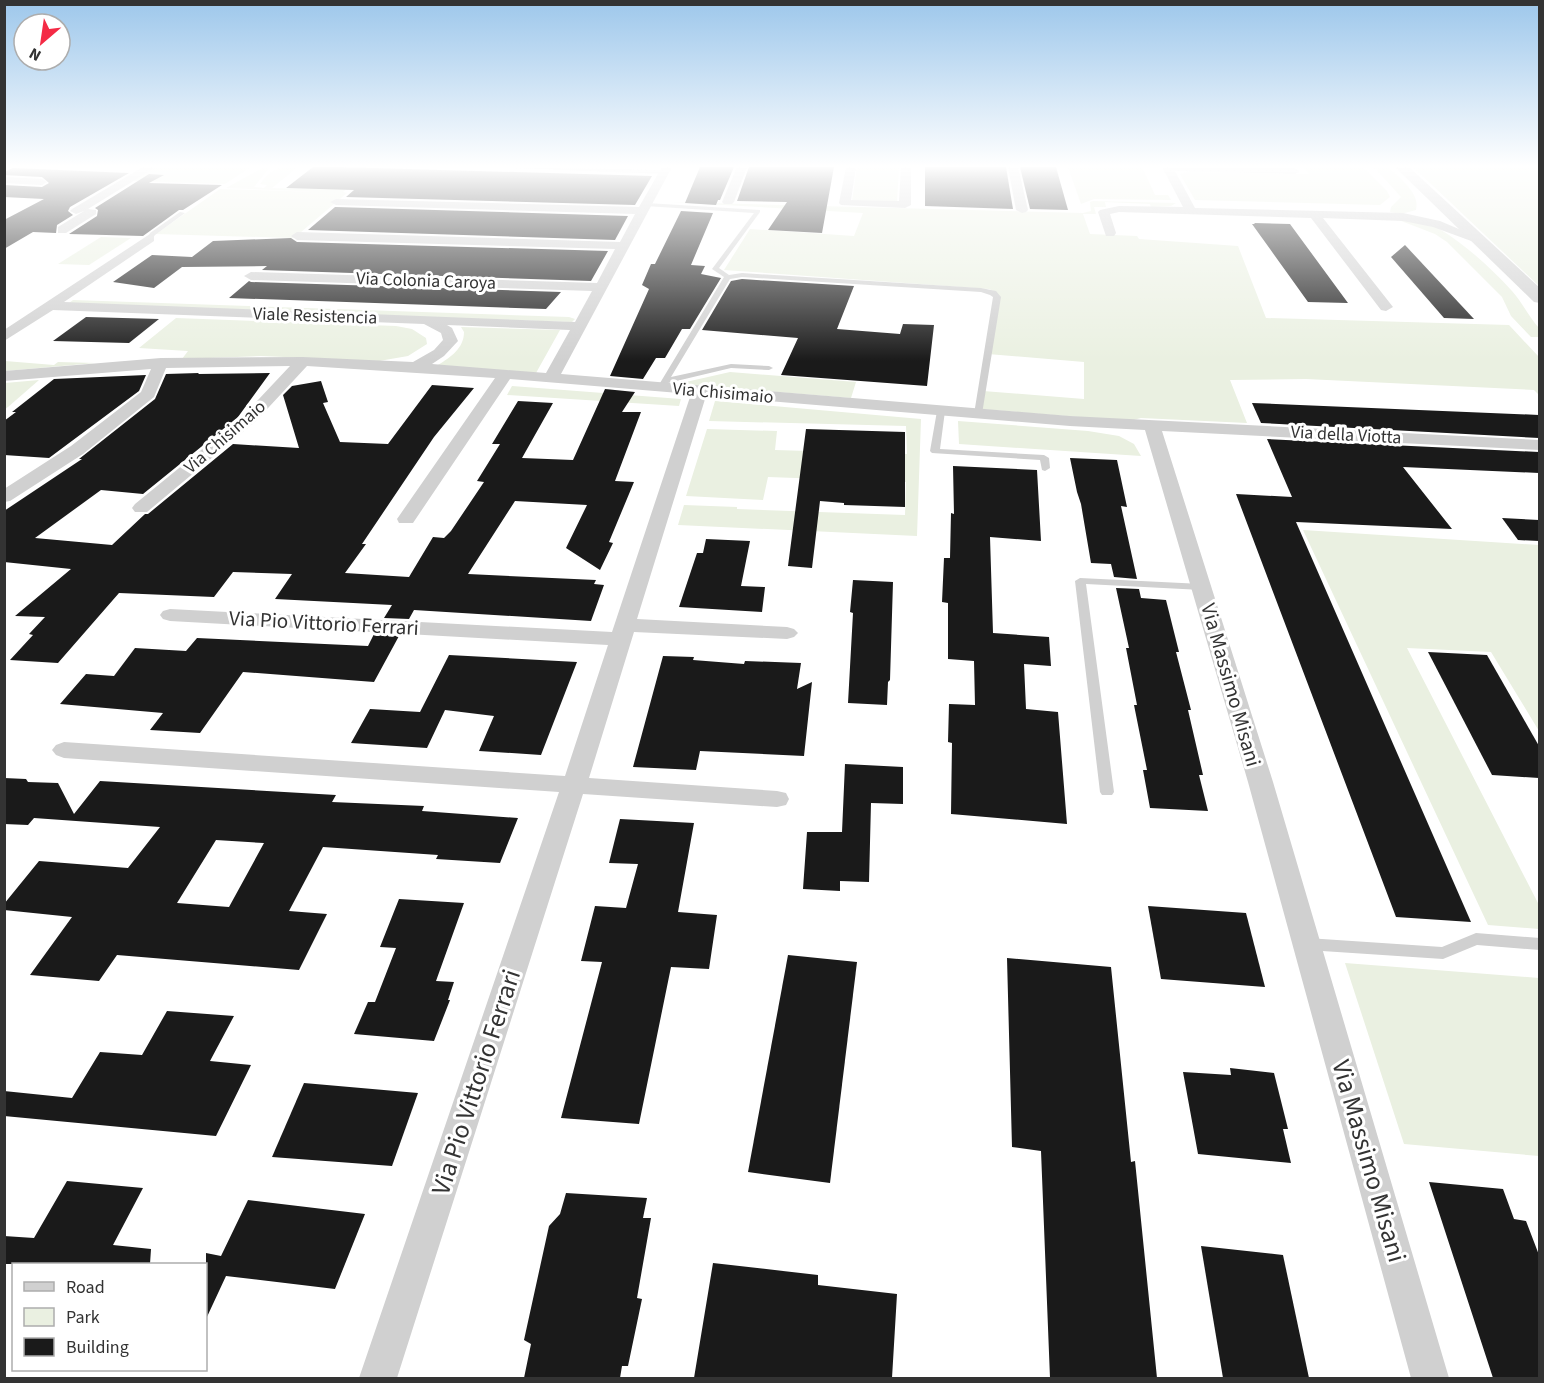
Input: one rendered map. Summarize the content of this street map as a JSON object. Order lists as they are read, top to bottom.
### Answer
{
  "streets": {
    "street": [
      "Via Colonia Caroya",
      "Viale Resistencia",
      "Via Chisimaio",
      "Via della Viotta",
      "Via Pio Vittorio Ferrari",
      "Via Massimo Misani"
    ]
  },
  "crossings": [
    ["Via Chisimaio", "Via della Viotta"],
    ["Via Chisimaio", "Via Pio Vittorio Ferrari"],
    ["Via Chisimaio", "Via Massimo Misani"],
    ["Via della Viotta", "Via Massimo Misani"]
  ],
  "legend": ["Road", "Park", "Building"],
  "north": "bottom left"
}
